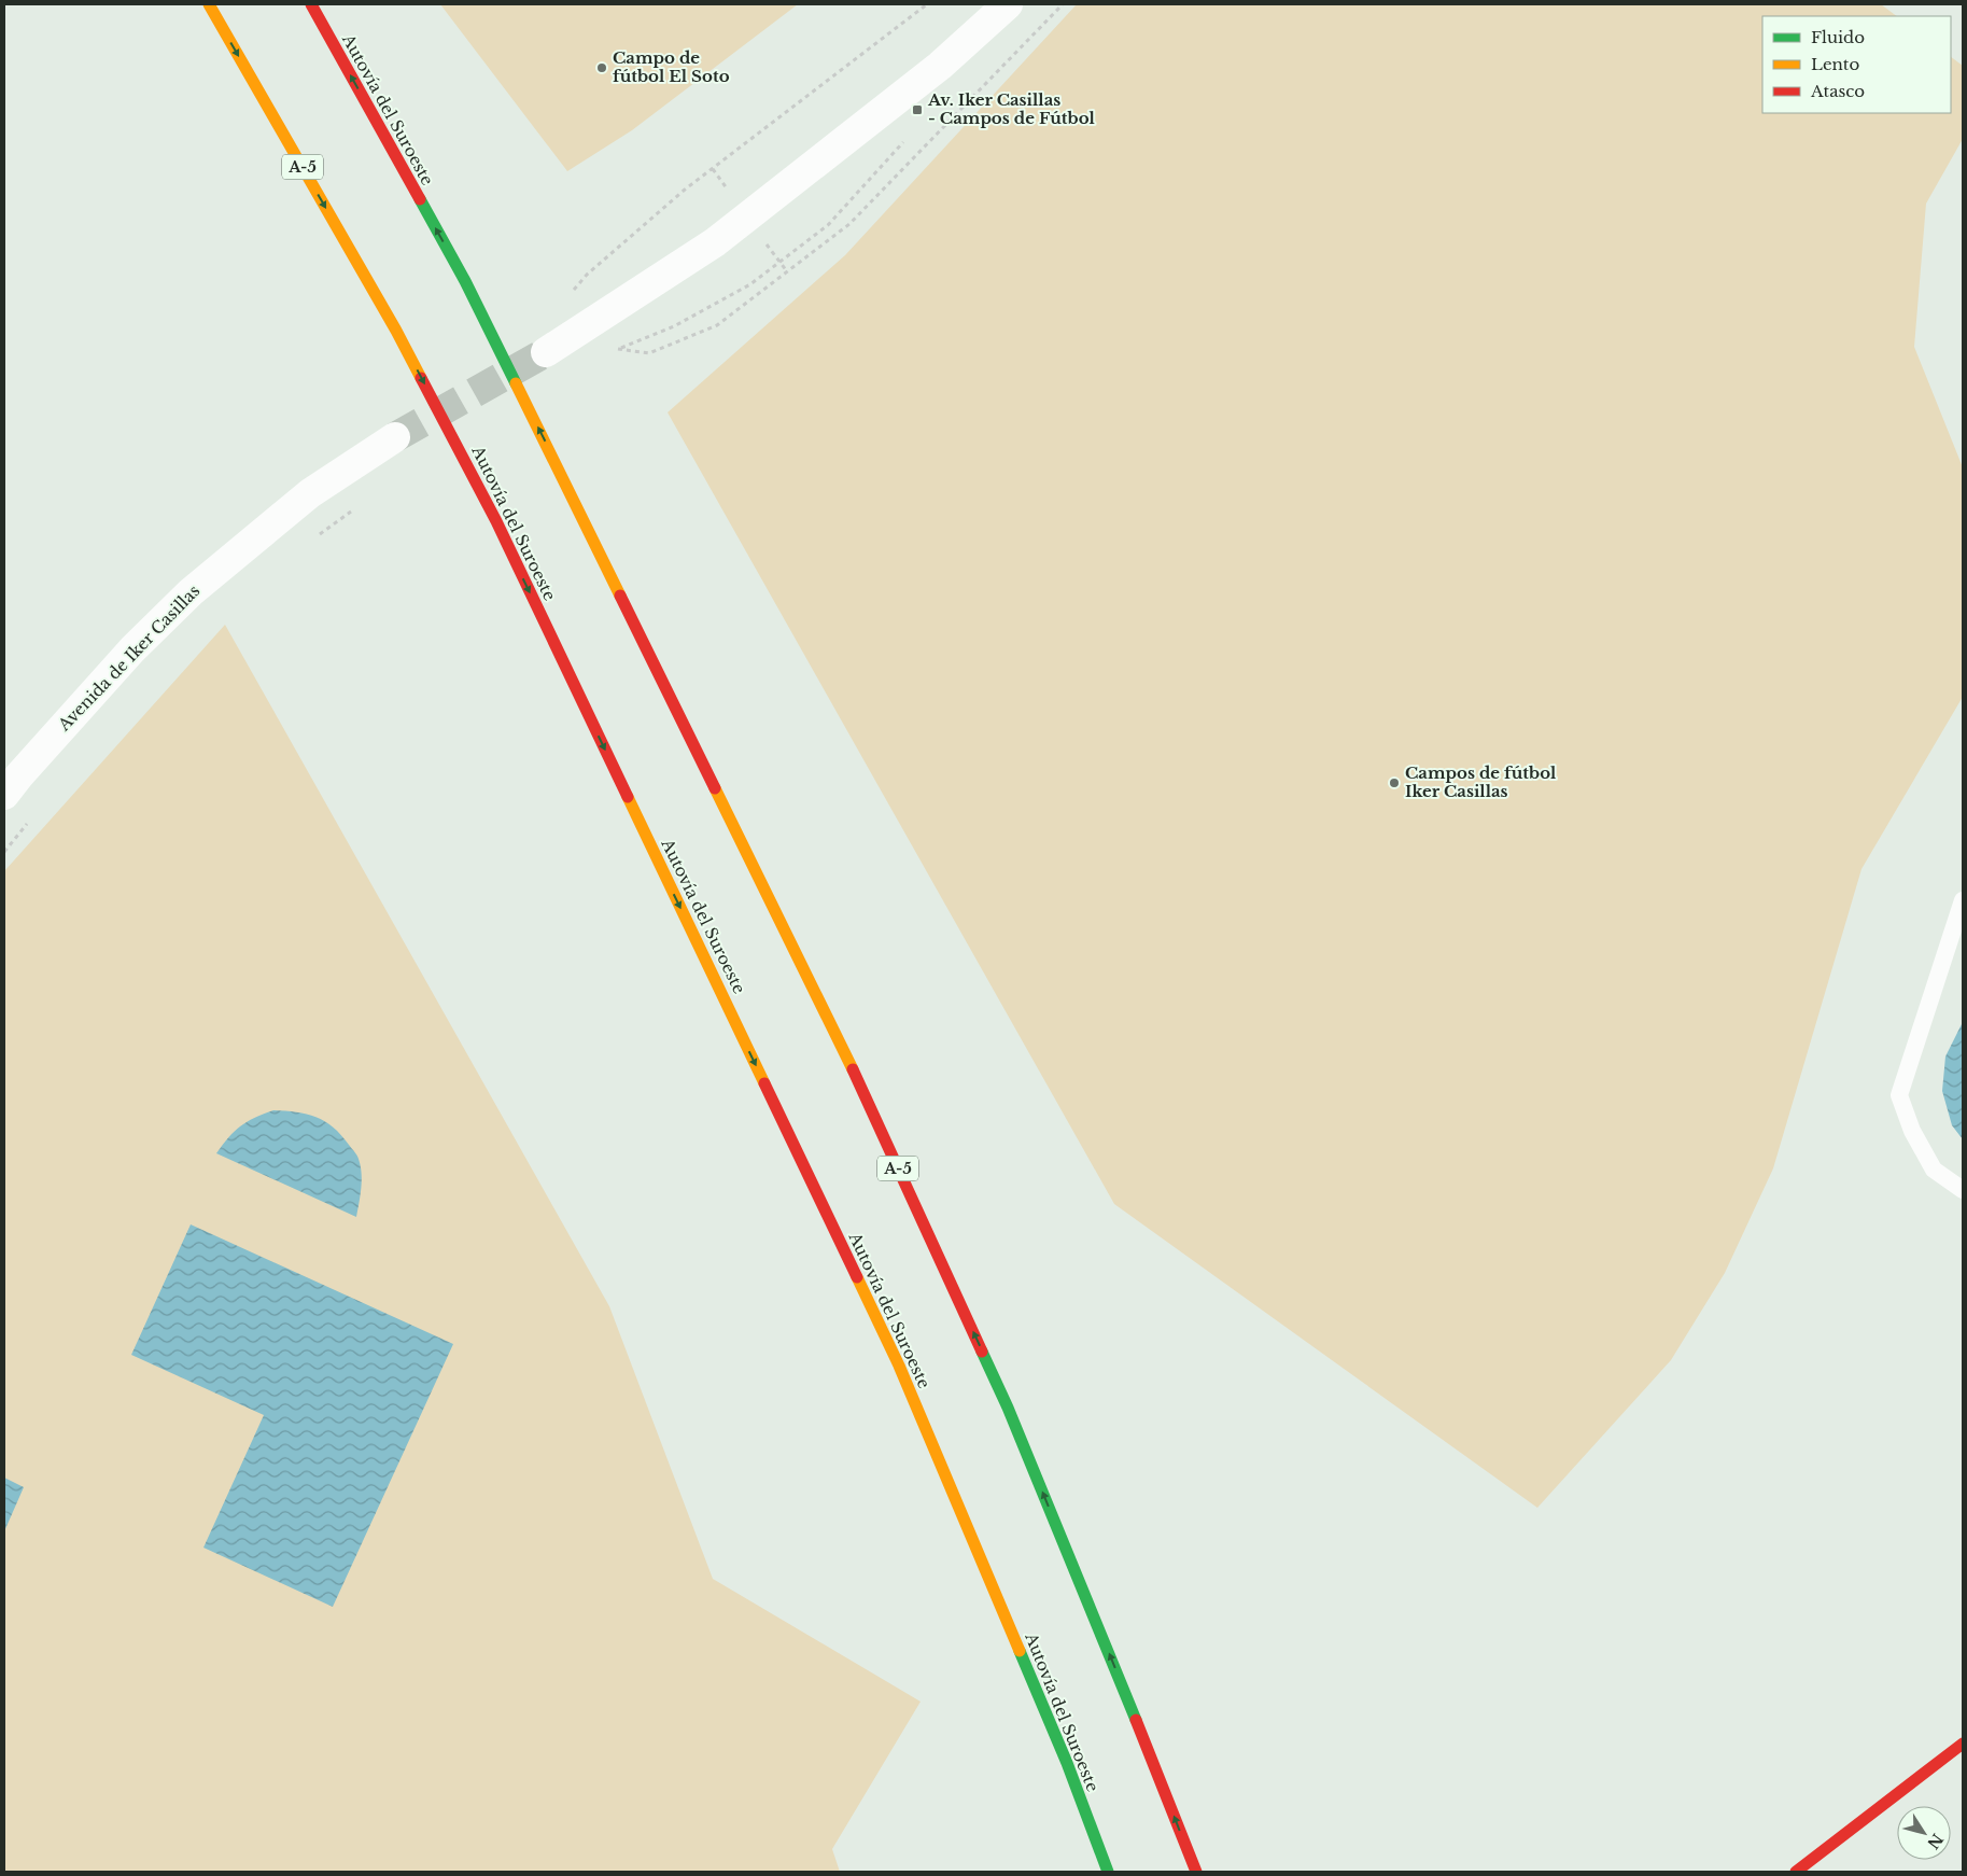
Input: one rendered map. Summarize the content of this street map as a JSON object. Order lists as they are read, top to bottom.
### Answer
{
  "streets": {
    "main road": ["Autovía del Suroeste", "A-5"],
    "street": ["Avenida de Iker Casillas"]
  },
  "places": {
    "other": ["Campo de fútbol El Soto", "Campos de fútbol Iker Casillas"],
    "transit": ["Av. Iker Casillas - Campos de Fútbol"]
  },
  "legend": ["Fluido", "Lento", "Atasco"],
  "north": "bottom right"
}
